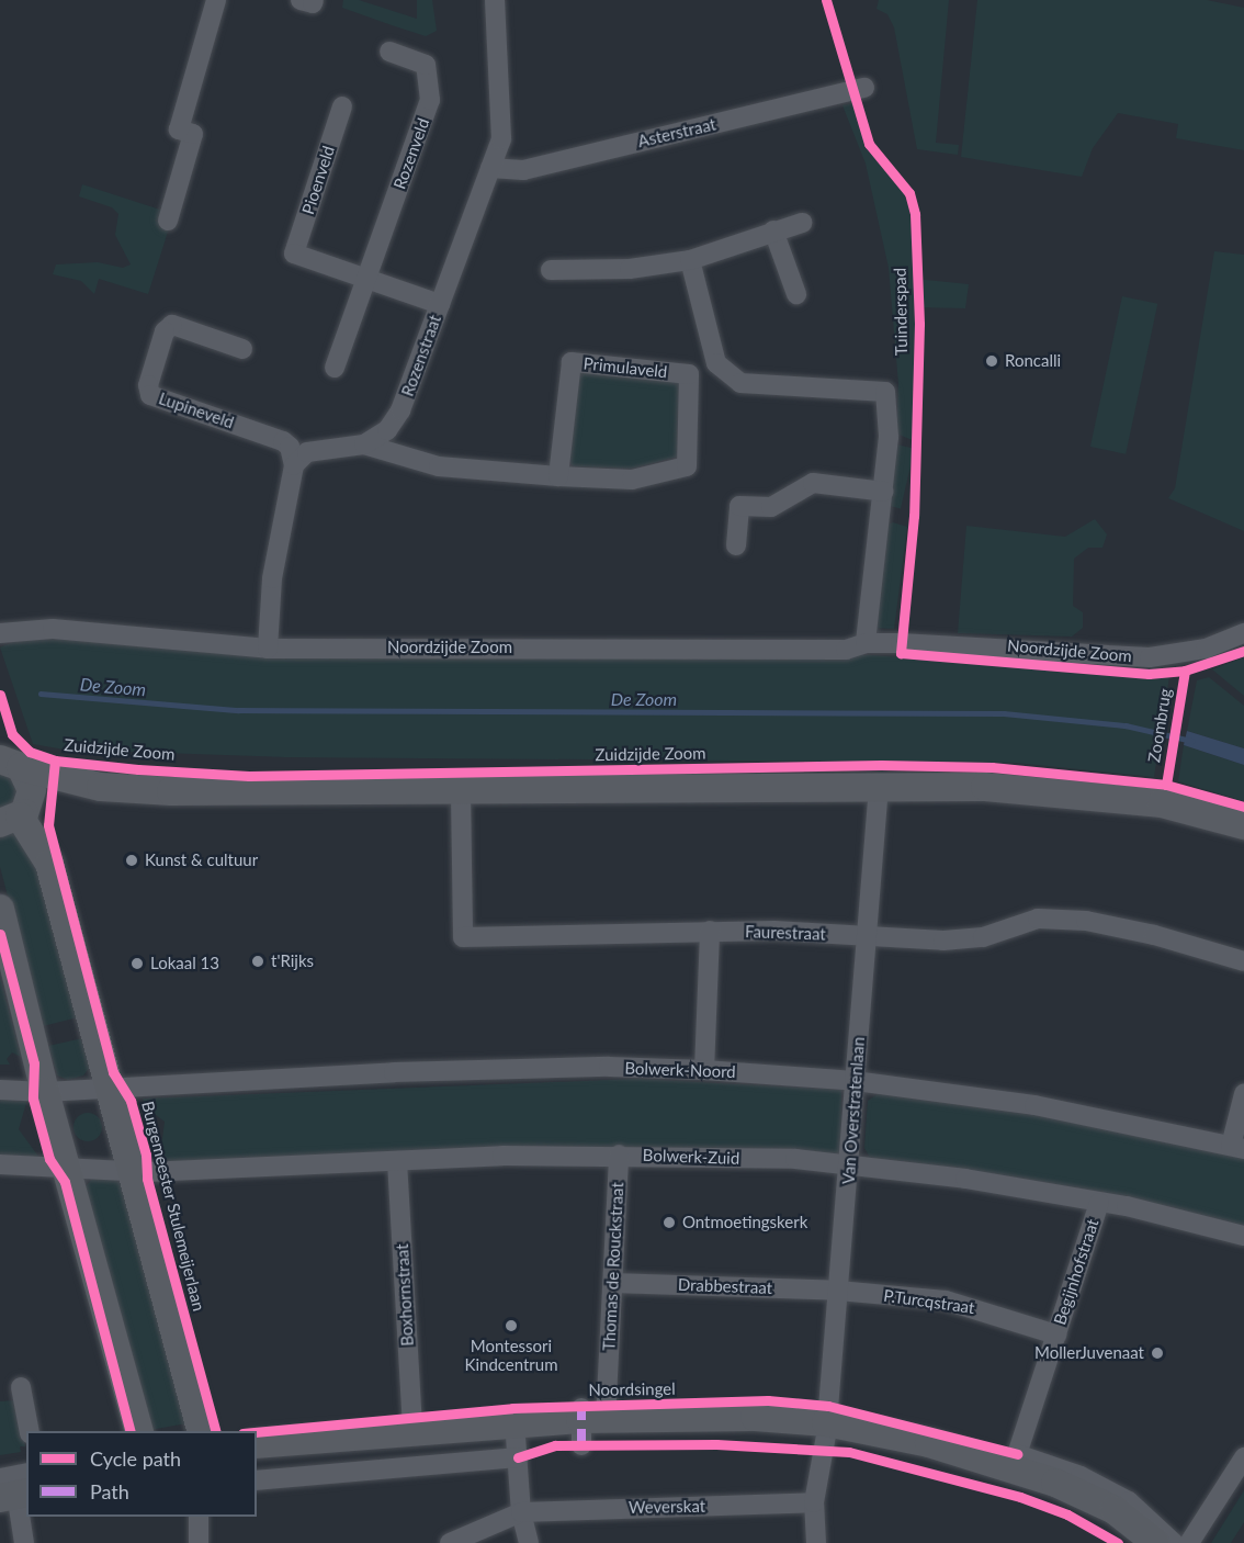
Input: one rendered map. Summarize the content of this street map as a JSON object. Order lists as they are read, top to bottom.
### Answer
{
  "streets": {
    "main road": ["Zuidzijde Zoom", "Burgemeester Stulemeijerlaan"],
    "street": [
      "Asterstraat",
      "Rozenveld",
      "Pioenveld",
      "Rozenstraat",
      "Primulaveld",
      "Lupineveld",
      "Noordzijde Zoom",
      "Faurestraat",
      "Bolwerk-Noord",
      "Van Overstratenlaan",
      "Bolwerk-Zuid",
      "Thomas de Rouckstraat",
      "Begijnhofstraat",
      "Drabbestraat",
      "Boxhornstraat",
      "P.Turcqstraat",
      "Weverskat"
    ],
    "cycle path": ["Tuinderspad", "Zoombrug", "Noordsingel"]
  },
  "crossings": [
    ["Asterstraat", "Rozenstraat"],
    ["Rozenveld", "Pioenveld"],
    ["Rozenstraat", "Primulaveld"],
    ["Rozenstraat", "Lupineveld"],
    ["Zuidzijde Zoom", "Faurestraat"],
    ["Zuidzijde Zoom", "Van Overstratenlaan"],
    ["Zuidzijde Zoom", "Burgemeester Stulemeijerlaan"],
    ["Faurestraat", "Van Overstratenlaan"],
    ["Bolwerk-Noord", "Van Overstratenlaan"],
    ["Bolwerk-Noord", "Burgemeester Stulemeijerlaan"],
    ["Van Overstratenlaan", "Bolwerk-Zuid"],
    ["Van Overstratenlaan", "Drabbestraat"],
    ["Van Overstratenlaan", "P.Turcqstraat"],
    ["Van Overstratenlaan", "Weverskat"],
    ["Bolwerk-Zuid", "Burgemeester Stulemeijerlaan"],
    ["Bolwerk-Zuid", "Thomas de Rouckstraat"],
    ["Bolwerk-Zuid", "Begijnhofstraat"],
    ["Bolwerk-Zuid", "Boxhornstraat"],
    ["Thomas de Rouckstraat", "Drabbestraat"],
    ["Begijnhofstraat", "P.Turcqstraat"],
    ["Drabbestraat", "P.Turcqstraat"]
  ],
  "water": ["De Zoom"],
  "places": [
    "Roncalli",
    "Kunst & cultuur",
    "t'Rijks",
    "Lokaal 13",
    "Ontmoetingskerk",
    "Montessori Kindcentrum",
    "MollerJuvenaat"
  ],
  "legend": ["Cycle path", "Path"]
}
